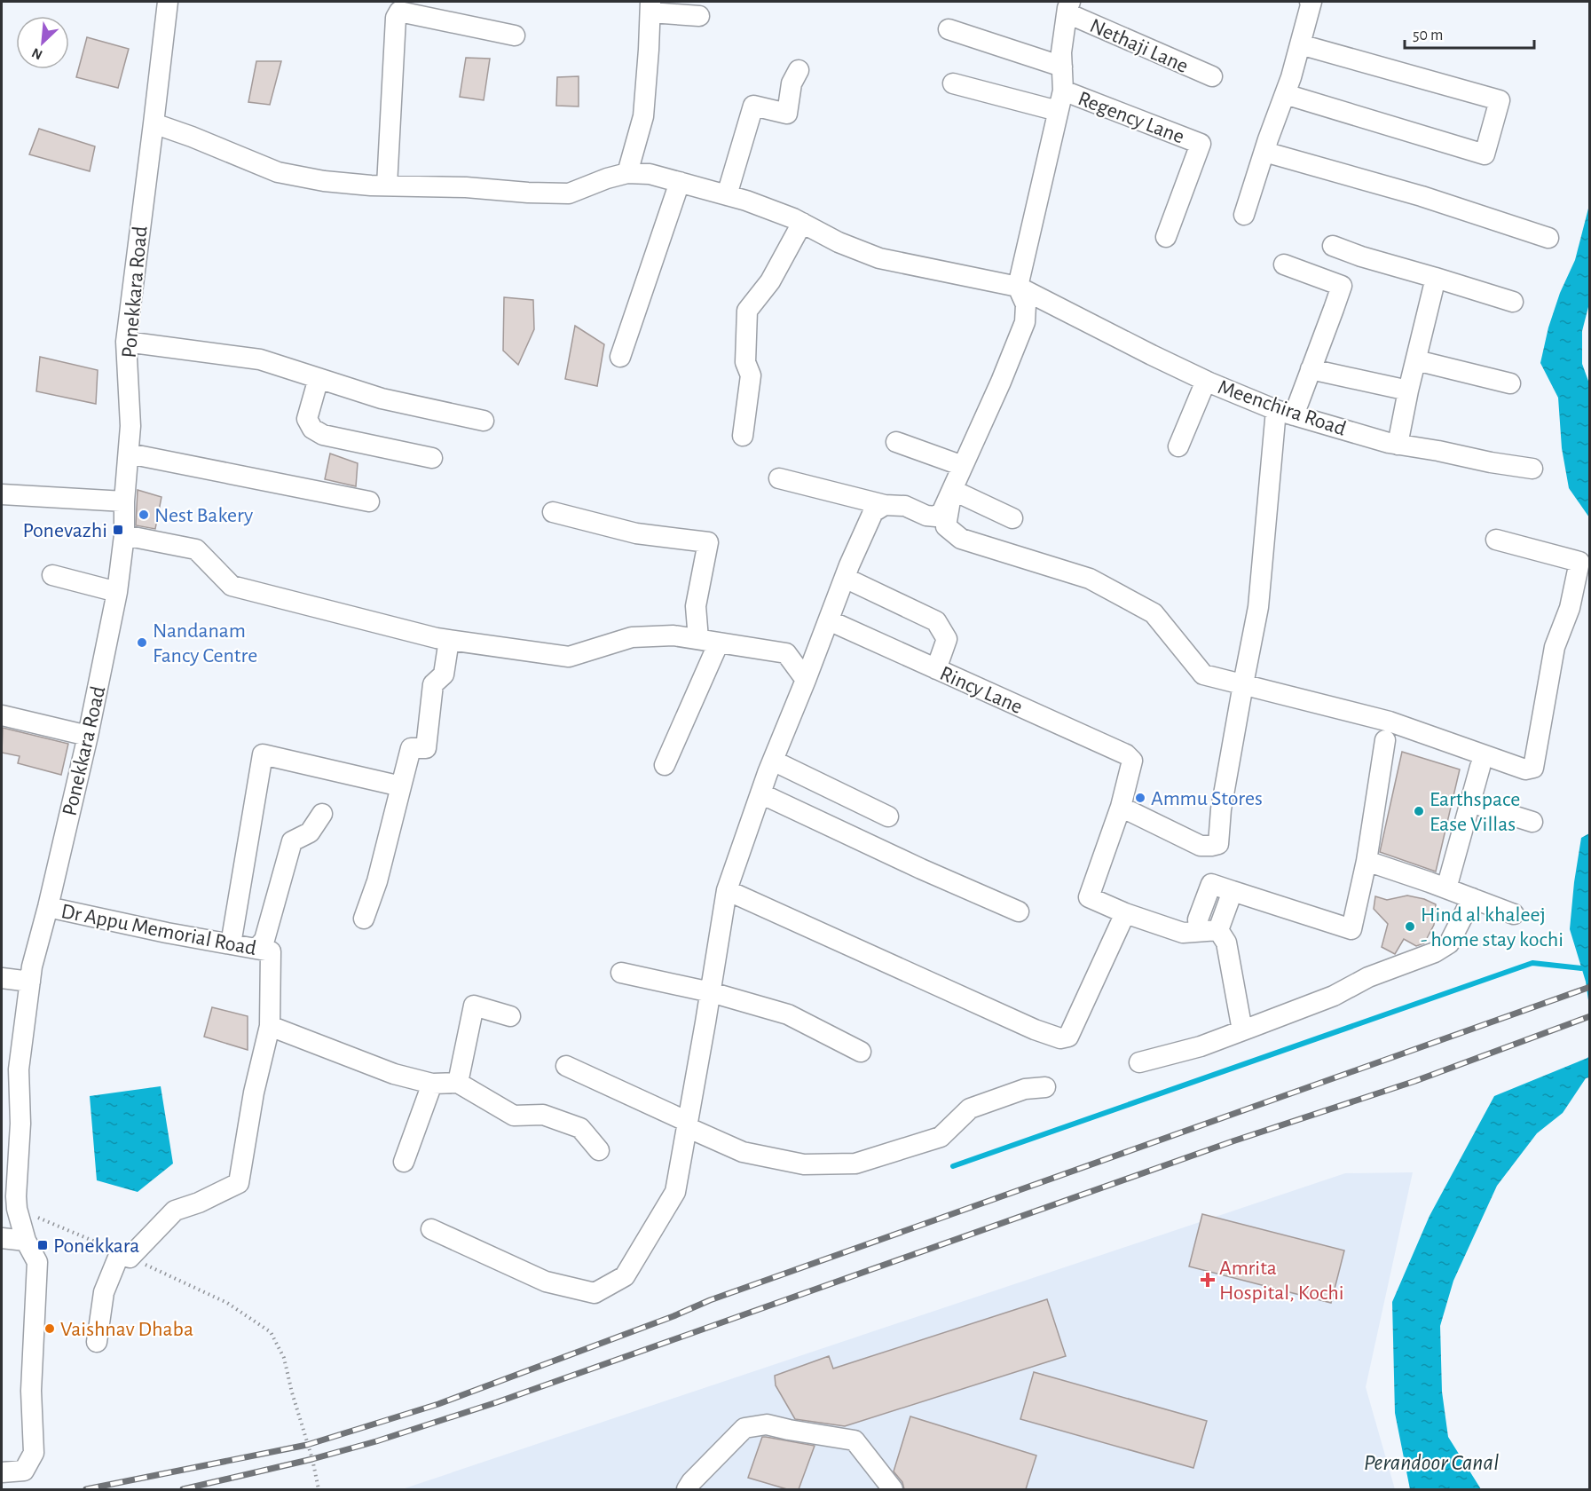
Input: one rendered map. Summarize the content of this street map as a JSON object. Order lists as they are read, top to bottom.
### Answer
{
  "streets": {
    "street": [
      "Nethaji Lane",
      "Regency Lane",
      "Ponekkara Road",
      "Meenchira Road",
      "Rincy Lane",
      "Dr Appu Memorial Road"
    ]
  },
  "crossings": [
    ["Ponekkara Road", "Dr Appu Memorial Road"]
  ],
  "water": ["Perandoor Canal"],
  "places": {
    "other": [
      "Nest Bakery",
      "Nandanam Fancy Centre",
      "Ammu Stores",
      "Earthspace Ease Villas",
      "Hind al khaleej - home stay kochi",
      "Vaishnav Dhaba"
    ],
    "transit": ["Ponevazhi", "Ponekkara"],
    "health": ["Amrita Hospital, Kochi"]
  },
  "scale_bar": "50 m",
  "north": "bottom left"
}
